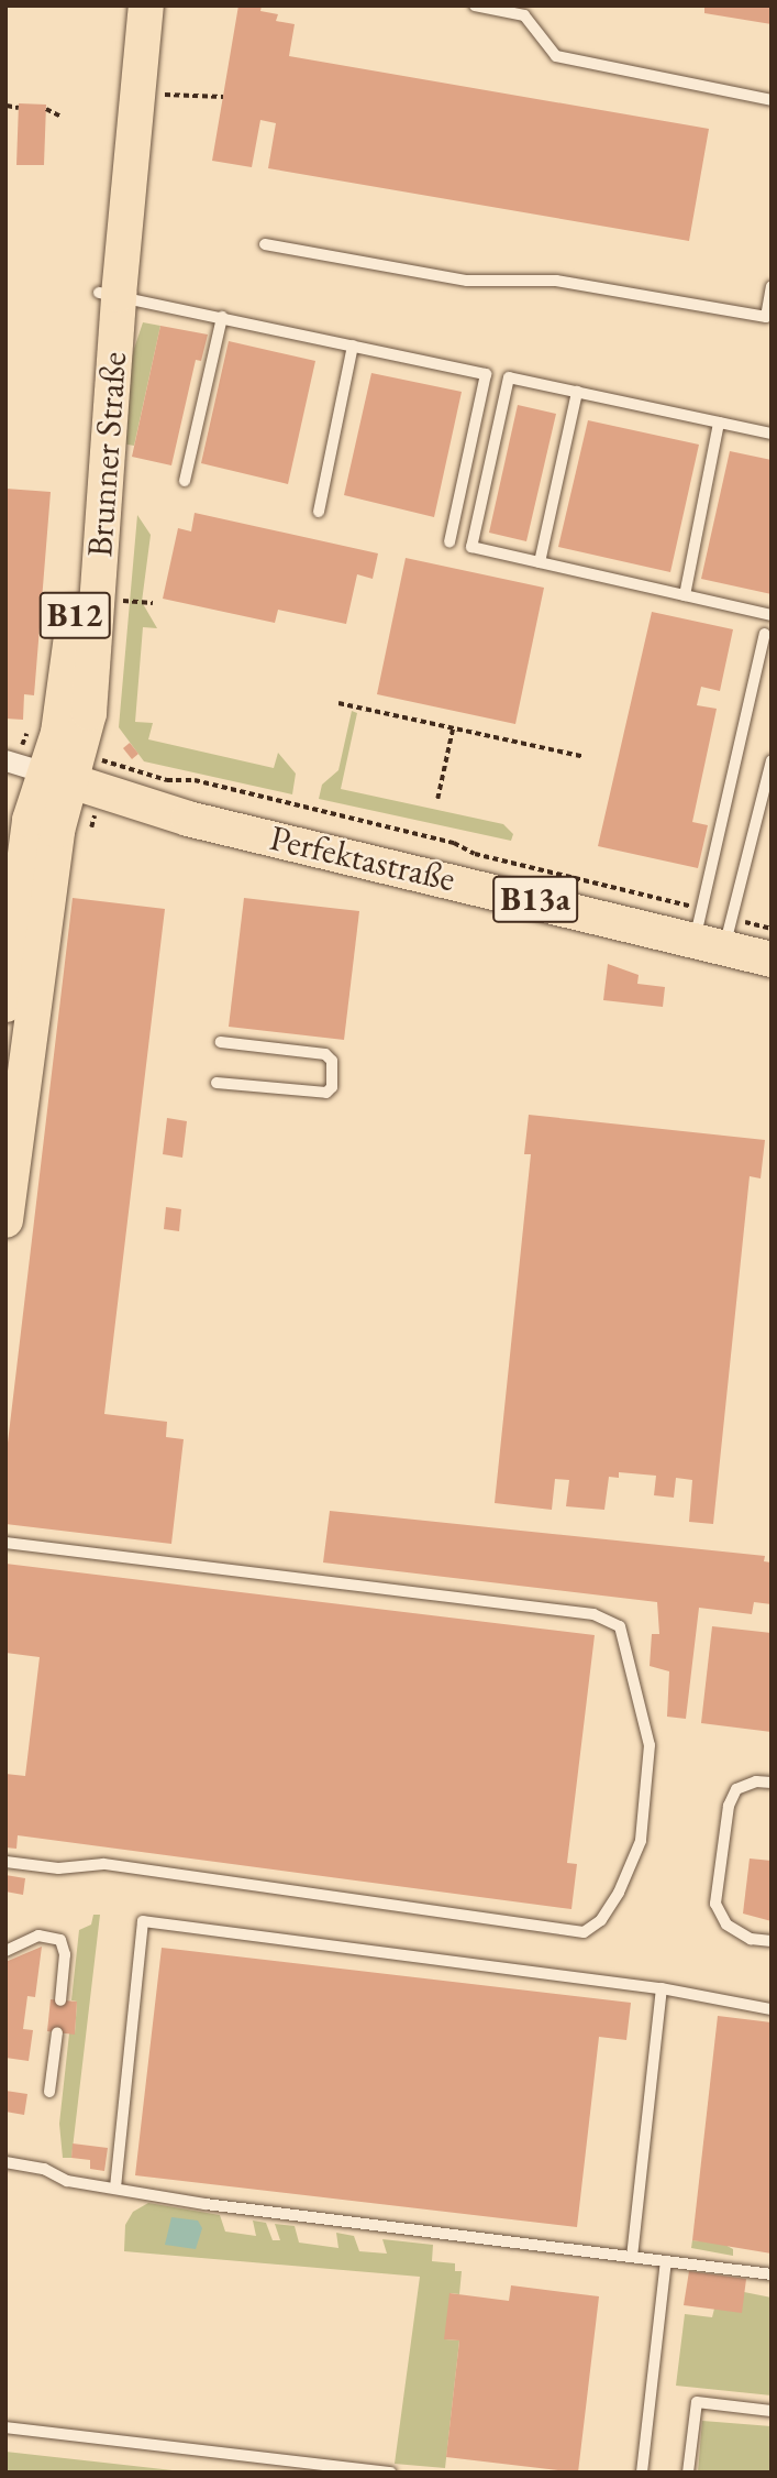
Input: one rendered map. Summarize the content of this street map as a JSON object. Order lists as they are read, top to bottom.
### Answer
{
  "streets": {
    "main road": [
      "Brunner Straße",
      "B12",
      "Perfektastraße",
      "B13a"
    ]
  },
  "crossings": [
    ["Brunner Straße", "Perfektastraße"]
  ]
}
